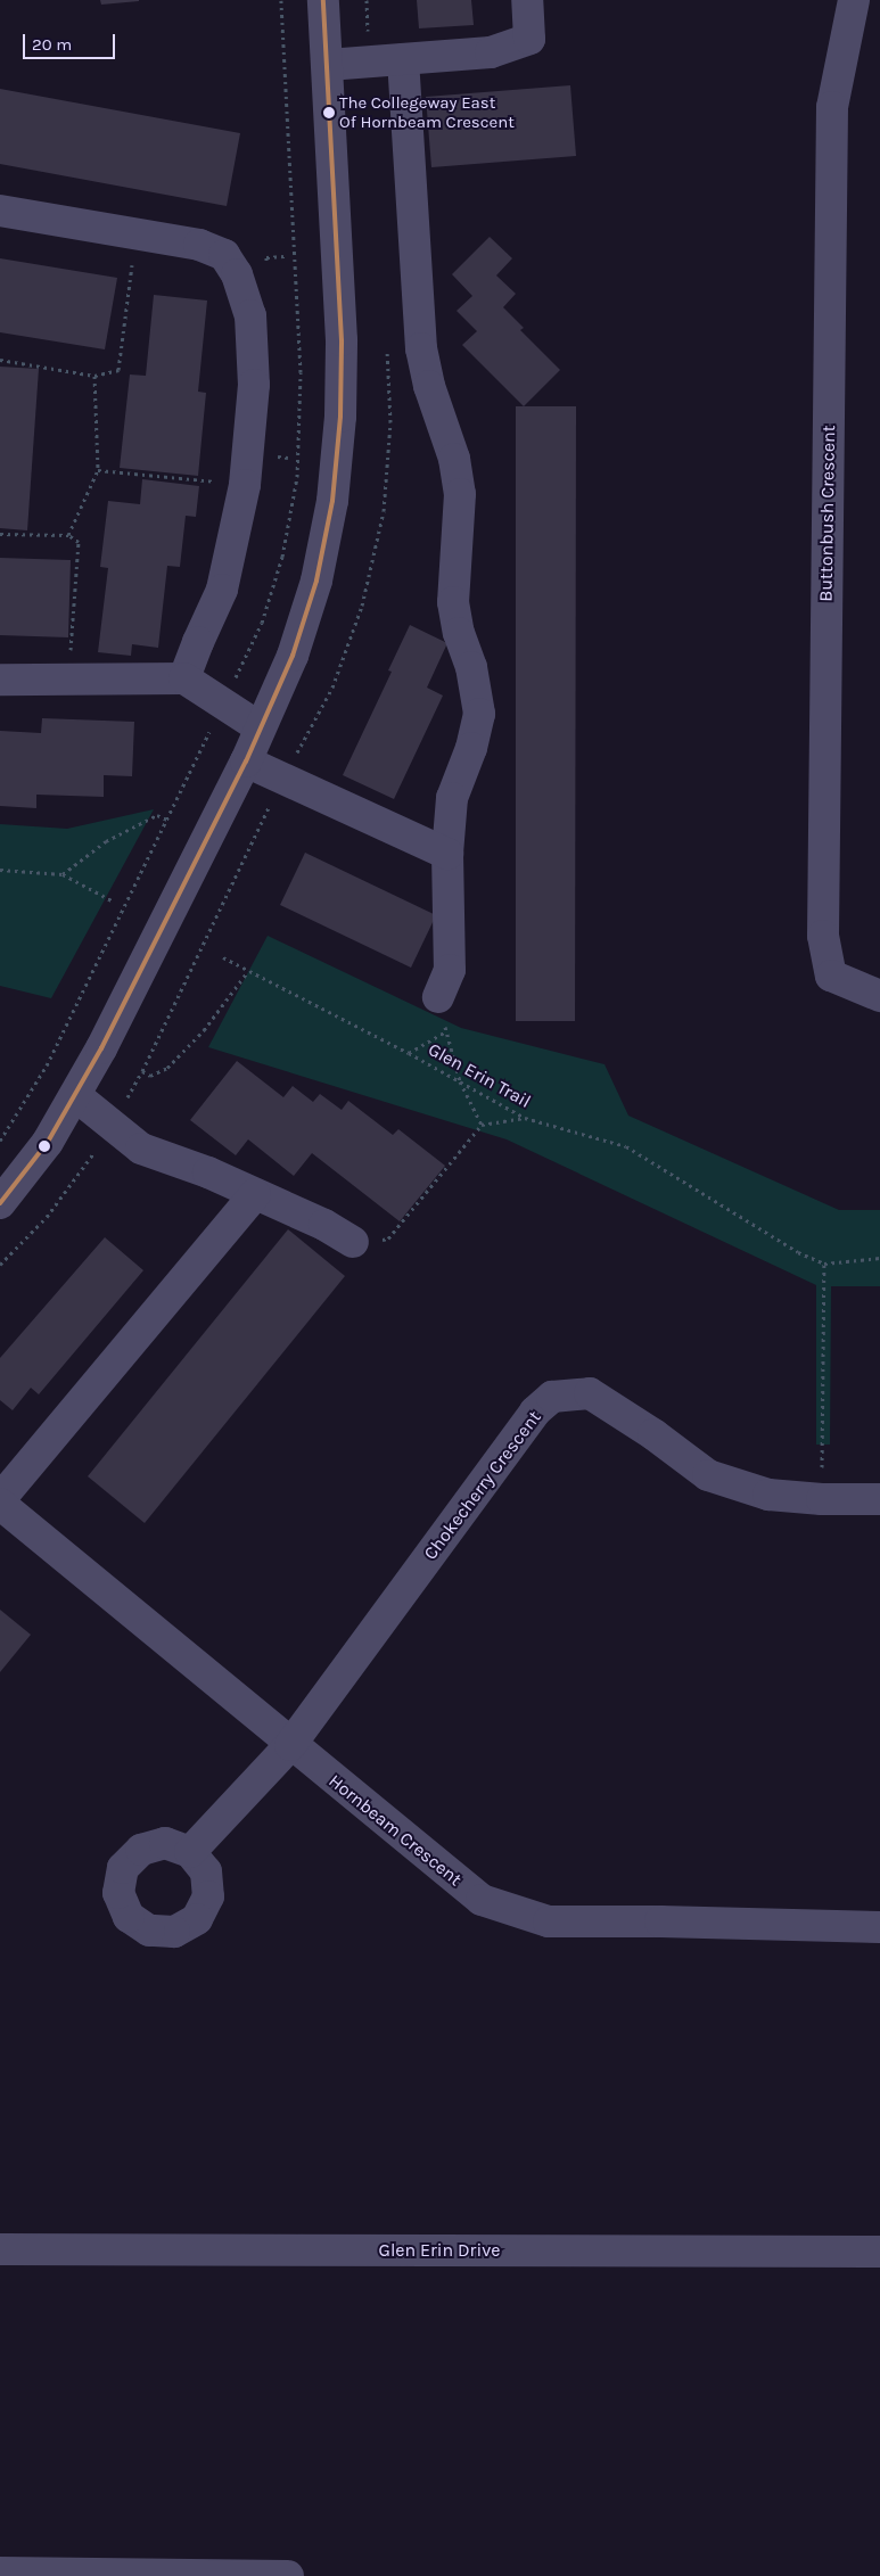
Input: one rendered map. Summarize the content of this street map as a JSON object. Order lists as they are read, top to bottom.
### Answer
{
  "streets": {
    "street": [
      "Buttonbush Crescent",
      "Chokecherry Crescent",
      "Hornbeam Crescent",
      "Glen Erin Drive"
    ],
    "path": ["Glen Erin Trail"]
  },
  "crossings": [
    ["Chokecherry Crescent", "Hornbeam Crescent"]
  ],
  "places": ["The Collegeway East Of Hornbeam Crescent"],
  "scale_bar": "20 m"
}
